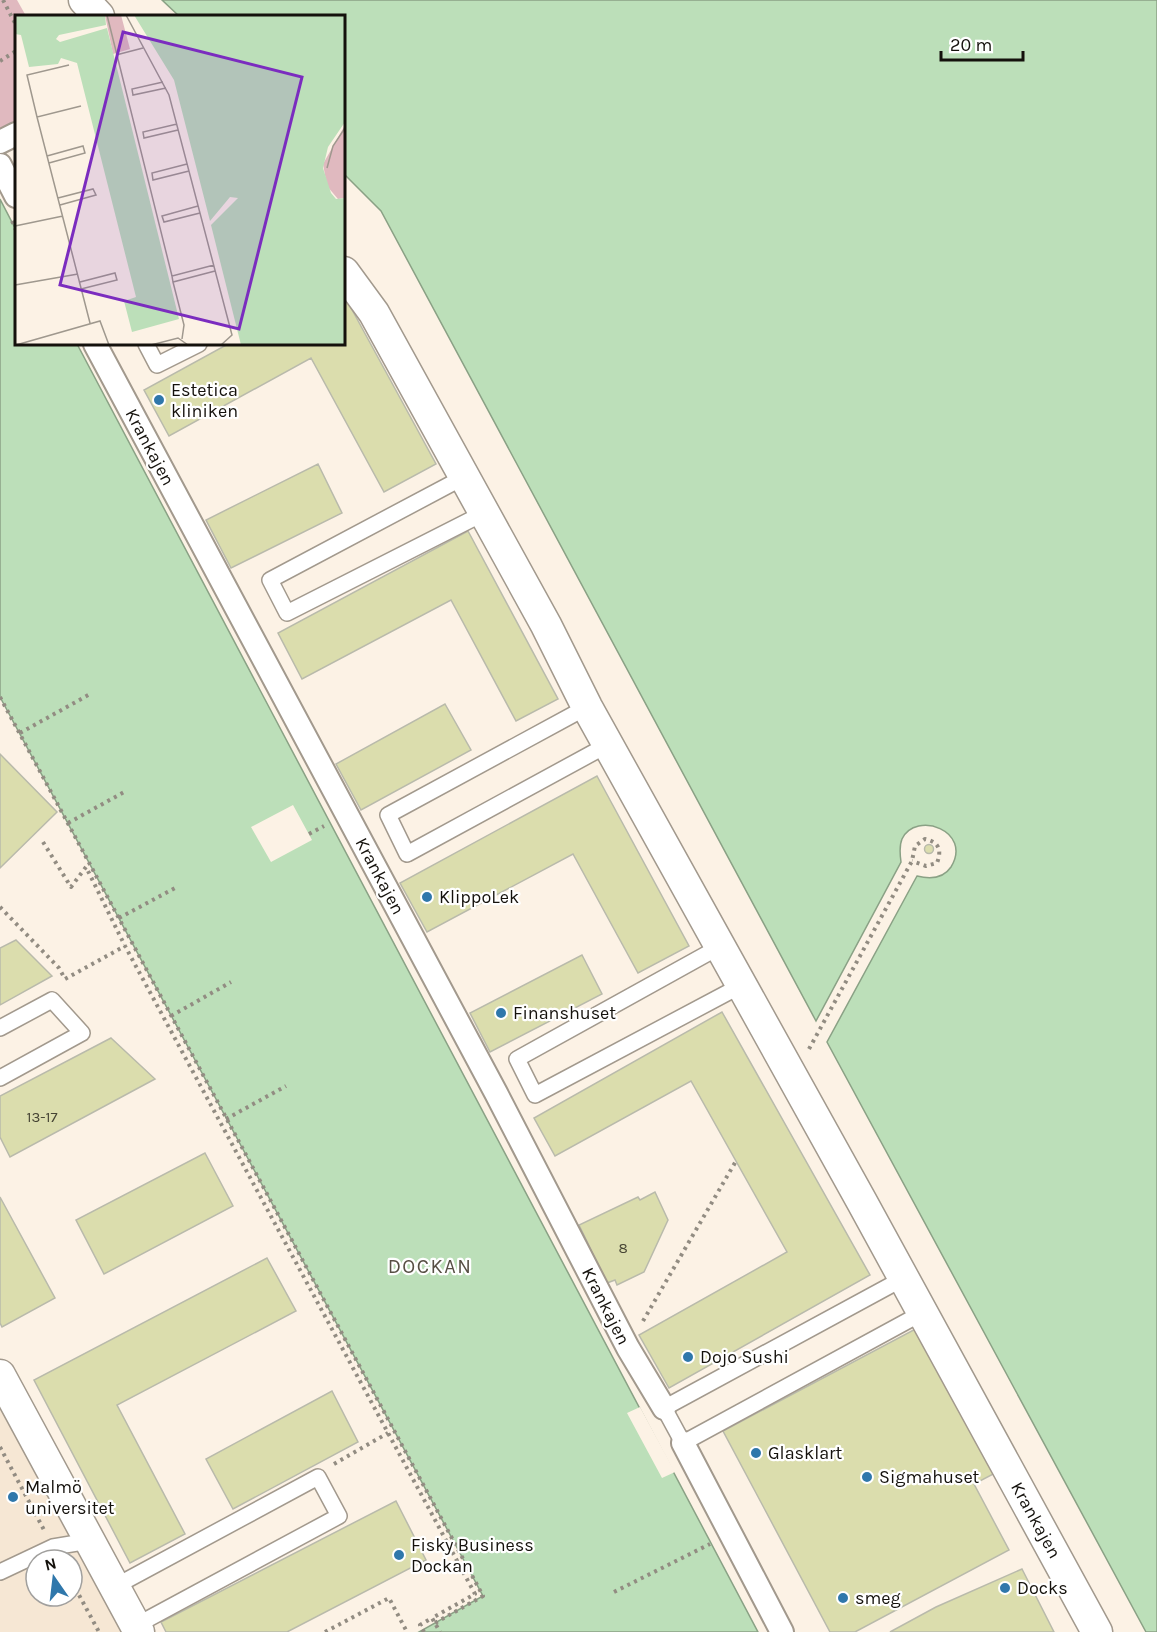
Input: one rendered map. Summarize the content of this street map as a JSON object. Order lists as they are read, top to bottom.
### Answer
{
  "streets": {
    "street": ["Krankajen"]
  },
  "districts": ["DOCKAN"],
  "places": [
    "Estetica kliniken",
    "KlippoLek",
    "Finanshuset",
    "Dojo Sushi",
    "Glasklart",
    "Sigmahuset",
    "Malmö universitet",
    "Fisky Business Dockan",
    "Docks",
    "smeg"
  ],
  "house_numbers": ["13-17", "8"],
  "scale_bar": "20 m",
  "north": "top"
}
